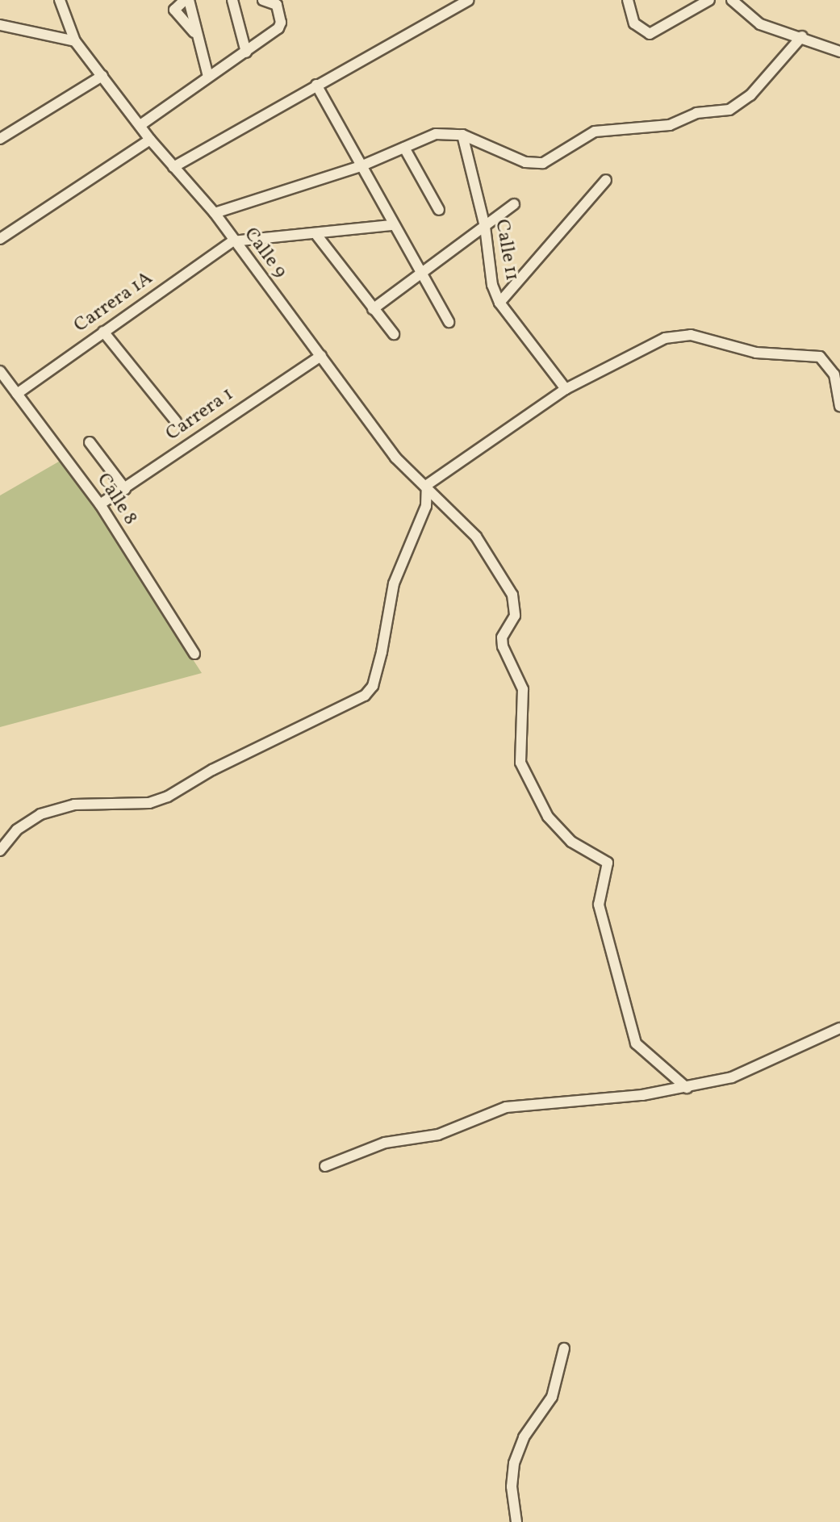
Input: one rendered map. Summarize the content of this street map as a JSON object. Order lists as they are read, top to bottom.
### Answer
{
  "streets": {
    "street": [
      "Calle 11",
      "Calle 9",
      "Carrera 1A",
      "Carrera 1",
      "Calle 8"
    ]
  },
  "crossings": [
    ["Calle 9", "Carrera 1A"],
    ["Calle 9", "Carrera 1"],
    ["Carrera 1A", "Calle 8"],
    ["Carrera 1", "Calle 8"]
  ]
}
